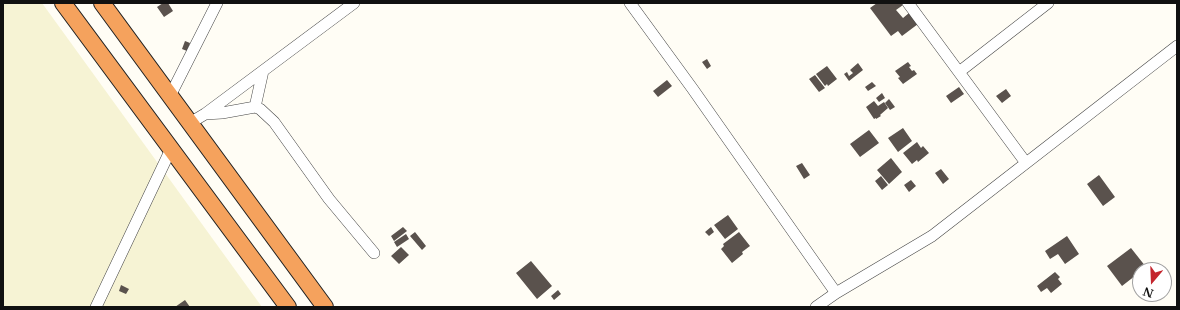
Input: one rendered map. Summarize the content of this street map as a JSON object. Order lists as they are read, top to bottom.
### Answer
{
  "north": "bottom"
}
